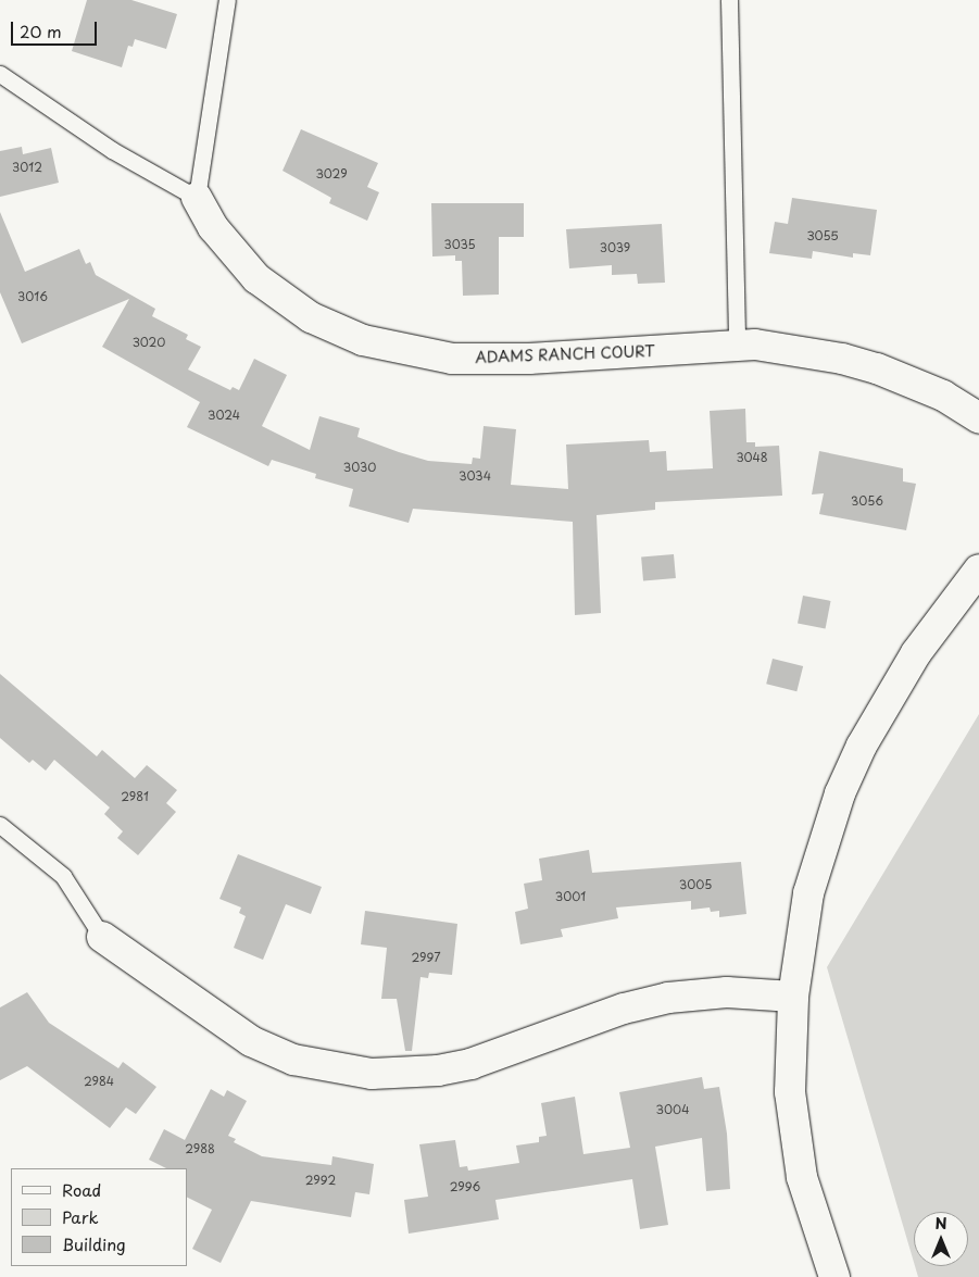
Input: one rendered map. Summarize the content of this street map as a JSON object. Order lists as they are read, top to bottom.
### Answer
{
  "streets": {
    "street": ["ADAMS RANCH COURT"]
  },
  "house_numbers": [
    "3012",
    "3029",
    "3055",
    "3035",
    "3039",
    "3016",
    "3020",
    "3024",
    "3048",
    "3030",
    "3034",
    "3056",
    "2981",
    "3005",
    "3001",
    "2997",
    "2984",
    "3004",
    "2988",
    "2992",
    "2996"
  ],
  "legend": ["Road", "Park", "Building"],
  "scale_bar": "20 m",
  "north": "top"
}
